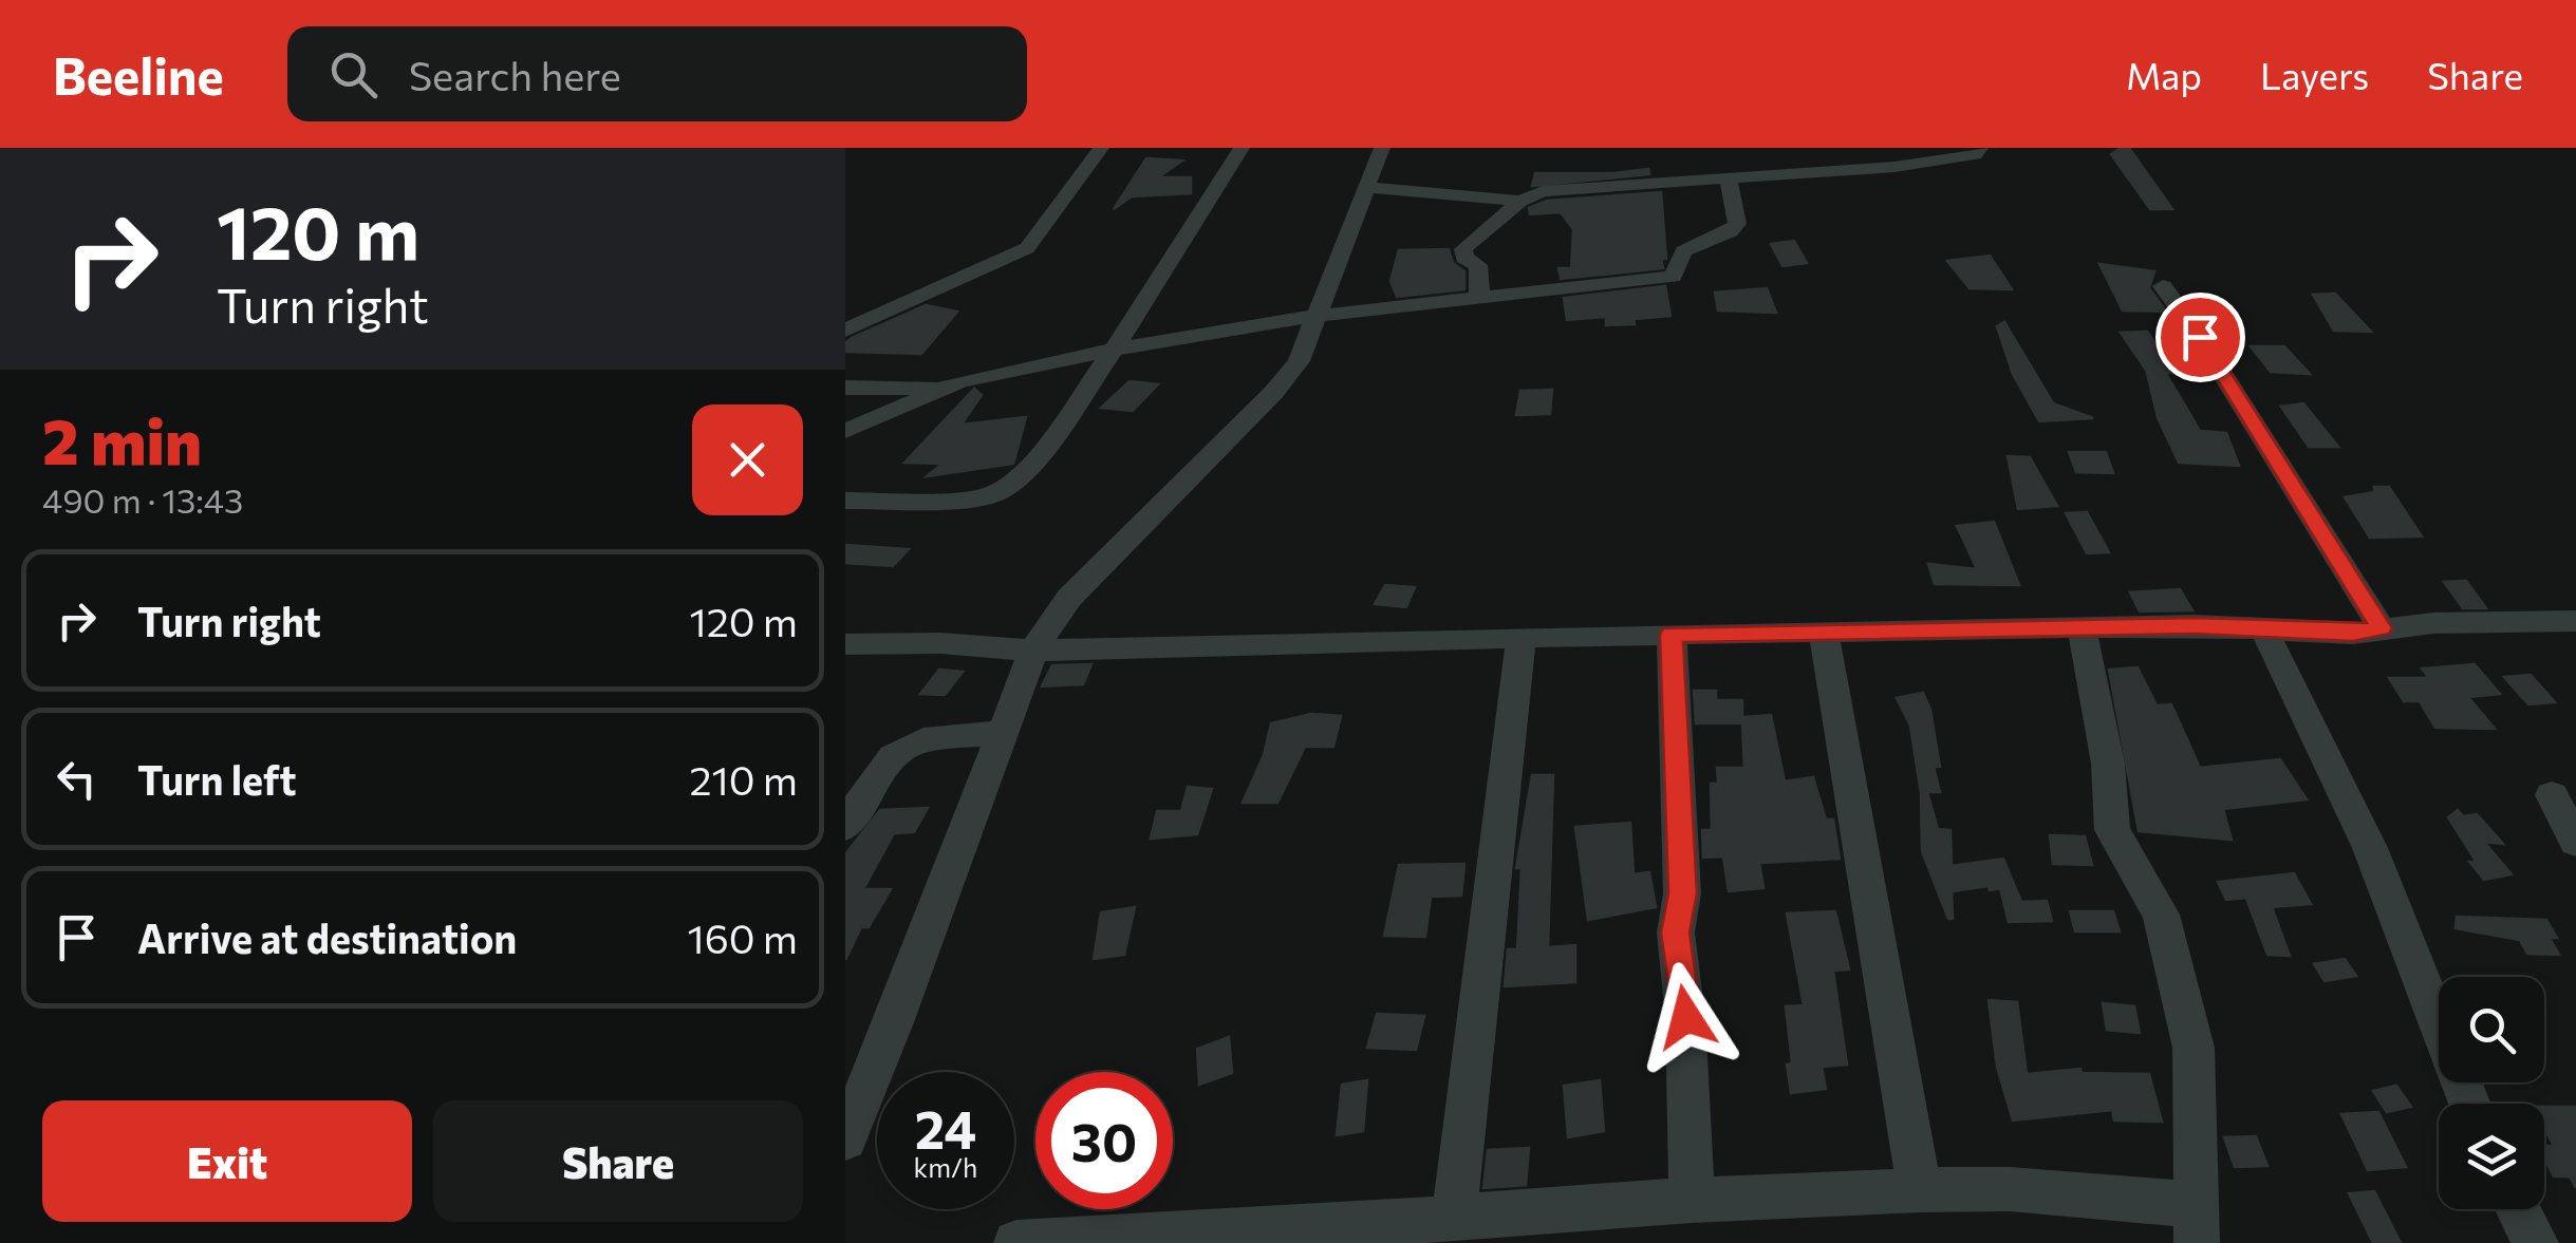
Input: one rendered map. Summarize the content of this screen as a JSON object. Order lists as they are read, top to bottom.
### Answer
{
  "page": {
    "header": "Beeline",
    "search": "Search here",
    "nav": ["Map", "Layers", "Share"],
    "turn": ["120 m", "Turn right"],
    "heading": ["2 min", "490 m · 13:43"],
    "list": [
      {
        "name": "Turn right",
        "value": "120 m"
      },
      {
        "name": "Turn left",
        "value": "210 m"
      },
      {
        "name": "Arrive at destination",
        "value": "160 m"
      }
    ],
    "speed": "24 km/h",
    "limit": "30",
    "buttons": ["Exit", "Share"]
  }
}
